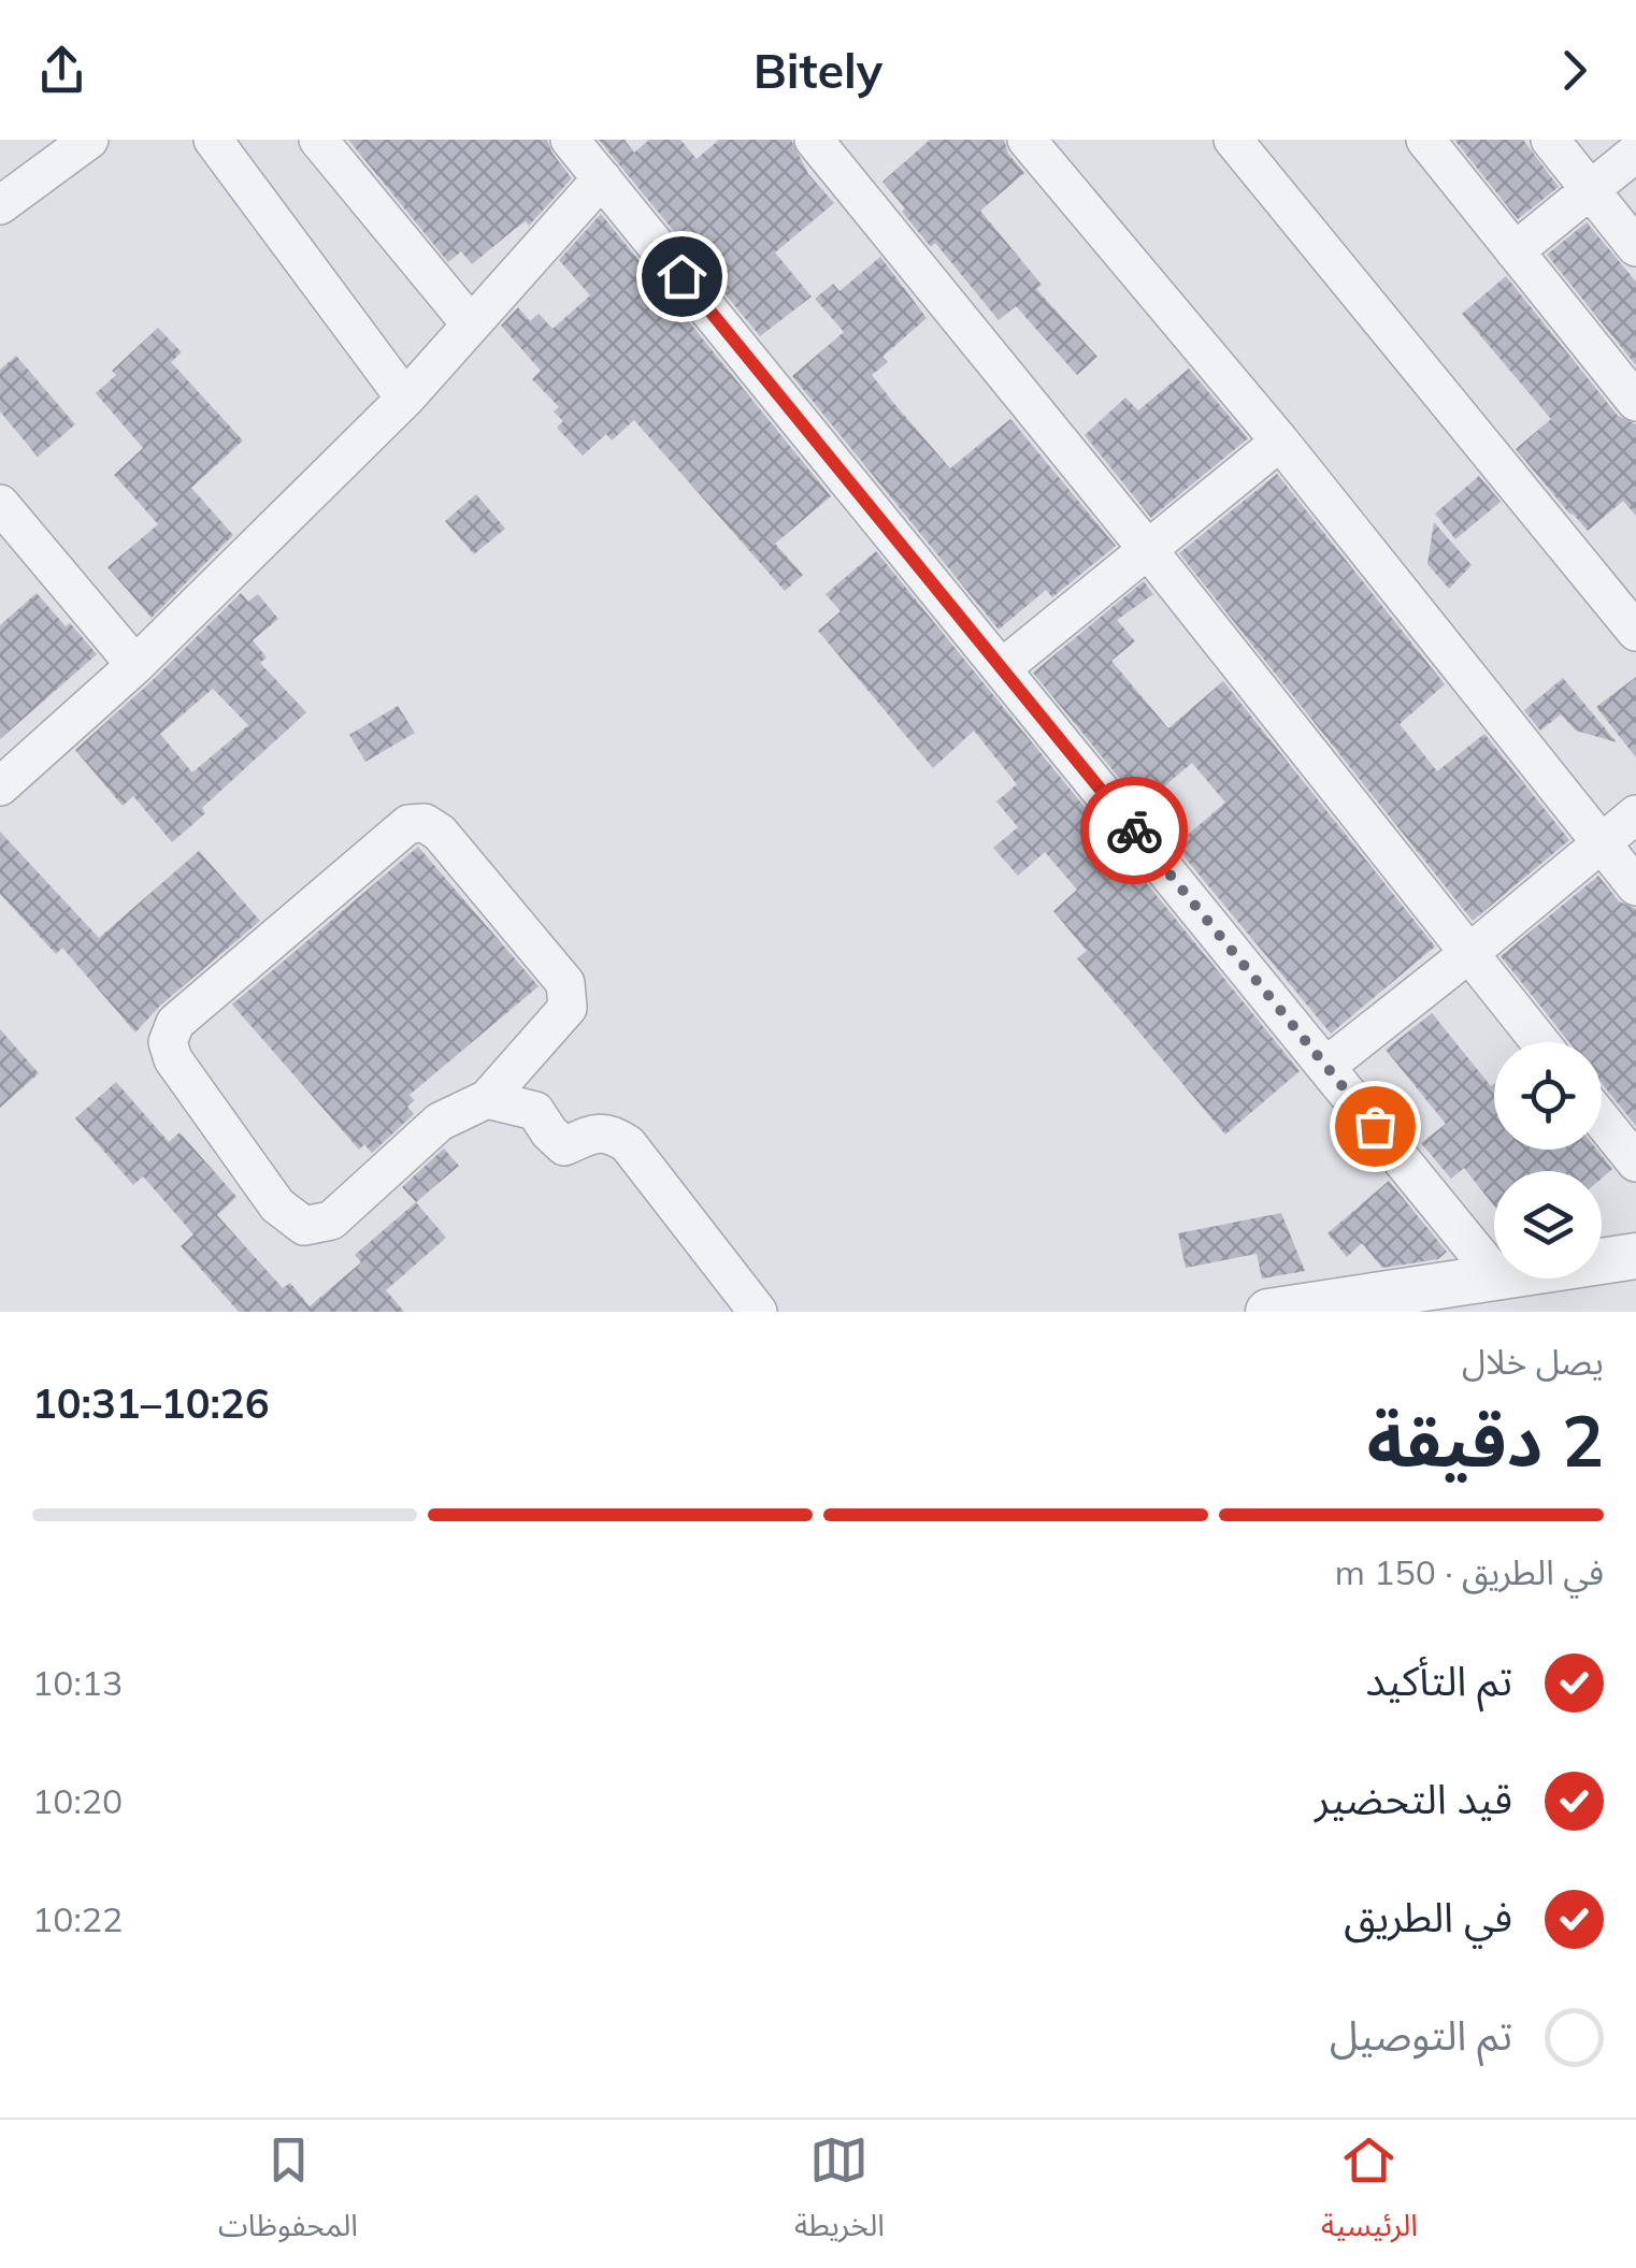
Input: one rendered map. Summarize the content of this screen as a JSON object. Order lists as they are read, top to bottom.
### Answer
{
  "page": {
    "header": "Bitely",
    "heading": ["2 دقيقة", "يصل خلال", "10:26–10:31"],
    "bar": "في الطريق · 150 m",
    "list": [
      ["تم التأكيد", "10:13"],
      ["قيد التحضير", "10:20"],
      ["في الطريق", "10:22"],
      "تم التوصيل"
    ],
    "tabs": ["الرئيسية", "الخريطة", "المحفوظات"]
  }
}
